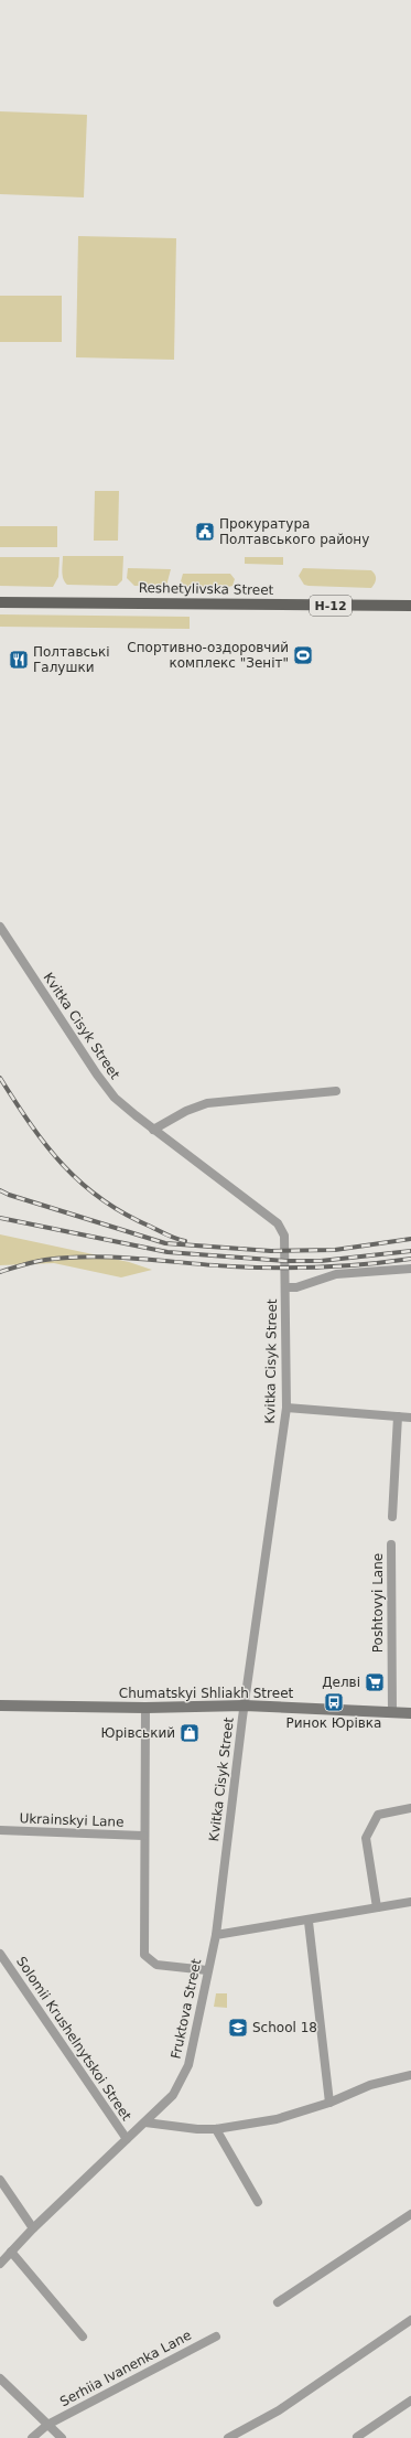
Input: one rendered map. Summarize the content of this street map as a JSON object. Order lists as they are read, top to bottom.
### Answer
{
  "streets": {
    "main road": ["Reshetylivska Street", "Н-12", "Chumatskyi Shliakh Street"],
    "street": [
      "Kvitka Cisyk Street",
      "Poshtovyi Lane",
      "Ukrainskyi Lane",
      "Fruktova Street",
      "Solomii Krushelnytskoi Street",
      "Serhiia Ivanenka Lane"
    ]
  },
  "crossings": [
    ["Kvitka Cisyk Street", "Chumatskyi Shliakh Street"],
    ["Kvitka Cisyk Street", "Fruktova Street"],
    ["Poshtovyi Lane", "Chumatskyi Shliakh Street"],
    ["Chumatskyi Shliakh Street", "Ukrainskyi Lane"],
    ["Ukrainskyi Lane", "Fruktova Street"],
    ["Fruktova Street", "Solomii Krushelnytskoi Street"]
  ],
  "places": {
    "public building": ["Прокуратура Полтавського району"],
    "sports": ["Спортивно-оздоровчий комплекс \"Зеніт\""],
    "restaurant": ["Полтавські Галушки"],
    "supermarket": ["Делві"],
    "bus stop": ["Ринок Юрівка"],
    "shop": ["Юрівський"],
    "school or university": ["School 18"]
  }
}
